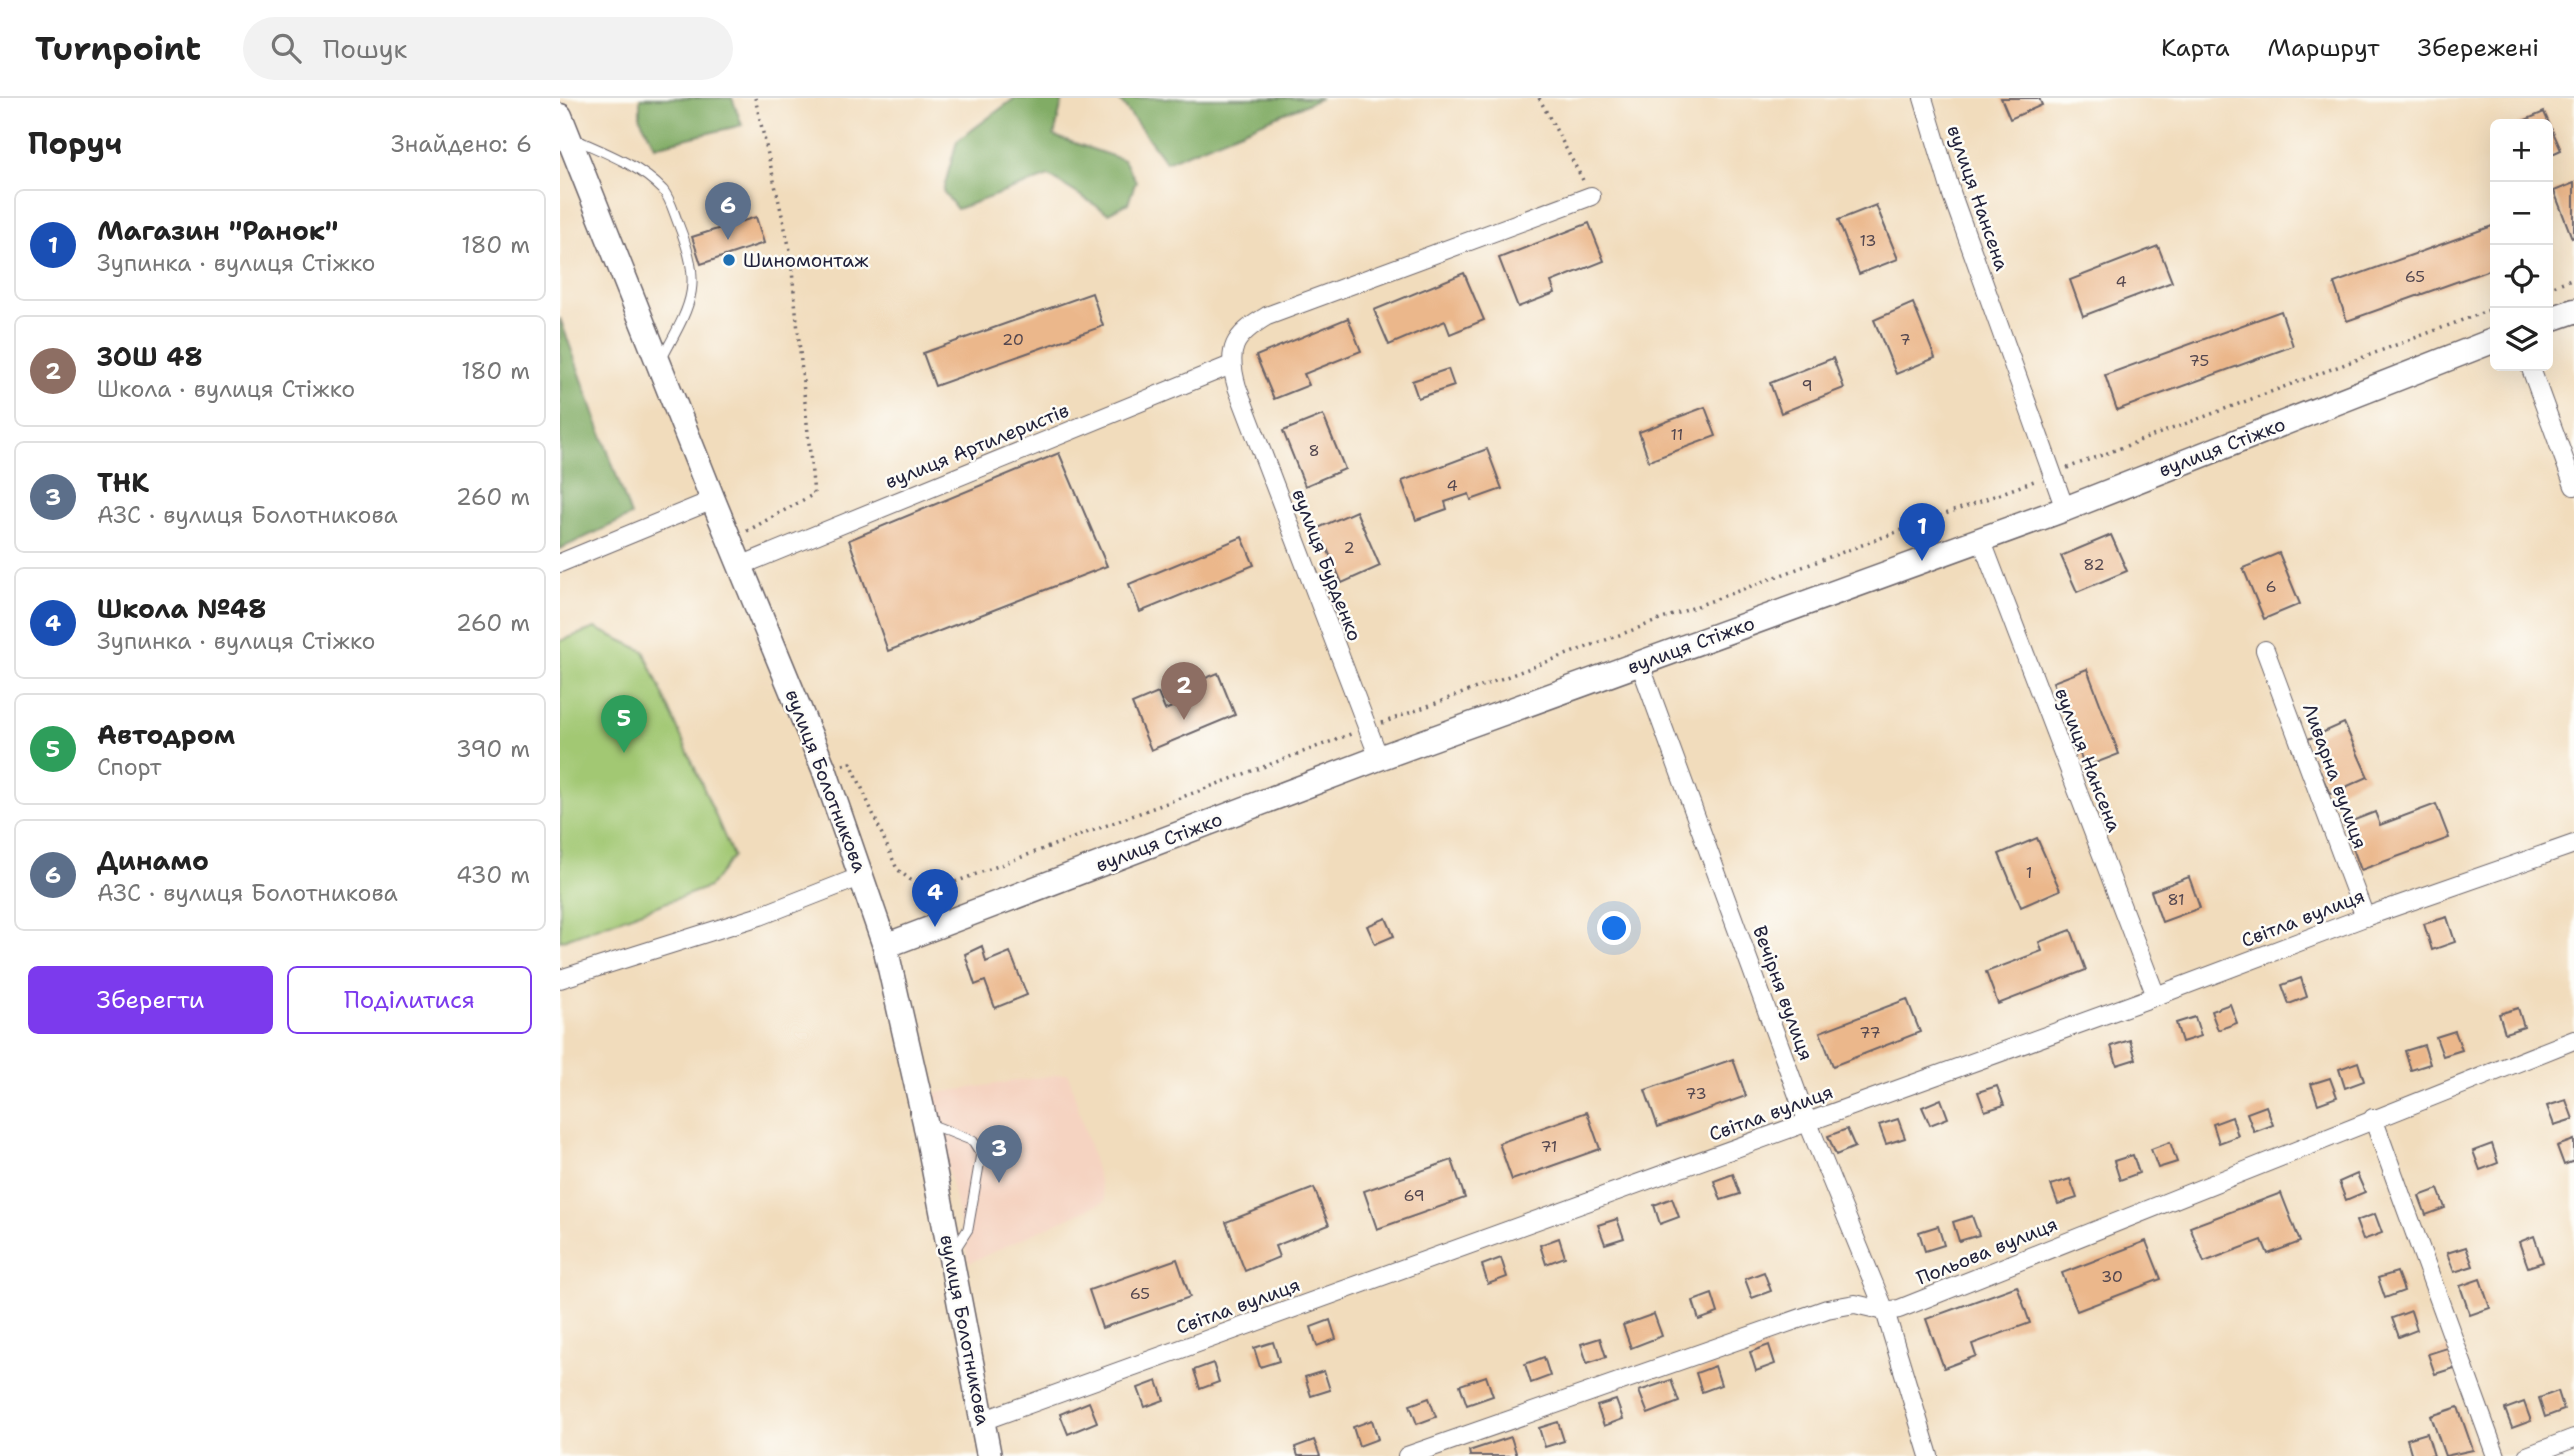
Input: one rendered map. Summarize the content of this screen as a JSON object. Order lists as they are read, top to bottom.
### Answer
{
  "streets": {
    "street": [
      "вулиця Нансена",
      "вулиця Артилеристів",
      "вулиця Стіжко",
      "вулиця Бурденко",
      "Ливарна вулиця",
      "вулиця Болотникова",
      "Світла вулиця",
      "Вечірня вулиця",
      "Польова вулиця"
    ]
  },
  "crossings": [
    ["вулиця Нансена", "вулиця Стіжко"],
    ["вулиця Нансена", "Світла вулиця"],
    ["вулиця Артилеристів", "вулиця Бурденко"],
    ["вулиця Артилеристів", "вулиця Болотникова"],
    ["вулиця Стіжко", "вулиця Бурденко"],
    ["вулиця Стіжко", "вулиця Болотникова"],
    ["вулиця Стіжко", "Вечірня вулиця"],
    ["Ливарна вулиця", "Світла вулиця"],
    ["вулиця Болотникова", "Світла вулиця"],
    ["Світла вулиця", "Вечірня вулиця"],
    ["Вечірня вулиця", "Польова вулиця"]
  ],
  "places": ["Шиномонтаж"],
  "house_numbers": [
    "13",
    "65",
    "4",
    "20",
    "7",
    "75",
    "9",
    "11",
    "8",
    "4",
    "2",
    "82",
    "6",
    "1",
    "81",
    "77",
    "73",
    "71",
    "69",
    "30",
    "65"
  ],
  "page": {
    "header": "Turnpoint",
    "search": "Пошук",
    "nav": ["Карта", "Маршрут", "Збережені"],
    "heading": ["Поруч", "Знайдено: 6"],
    "map_buttons": ["+", "−"],
    "pins": [
      "6",
      "1",
      "2",
      "5",
      "4",
      "3"
    ],
    "list": [
      {
        "mark": "1",
        "name": "Магазин \"Ранок\"",
        "note": "Зупинка · вулиця Стіжко",
        "value": "180 m"
      },
      {
        "mark": "2",
        "name": "ЗОШ 48",
        "note": "Школа · вулиця Стіжко",
        "value": "180 m"
      },
      {
        "mark": "3",
        "name": "ТНК",
        "note": "АЗС · вулиця Болотникова",
        "value": "260 m"
      },
      {
        "mark": "4",
        "name": "Школа №48",
        "note": "Зупинка · вулиця Стіжко",
        "value": "260 m"
      },
      {
        "mark": "5",
        "name": "Автодром",
        "note": "Спорт",
        "value": "390 m"
      },
      {
        "mark": "6",
        "name": "Динамо",
        "note": "АЗС · вулиця Болотникова",
        "value": "430 m"
      }
    ],
    "buttons": ["Зберегти", "Поділитися"]
  }
}
